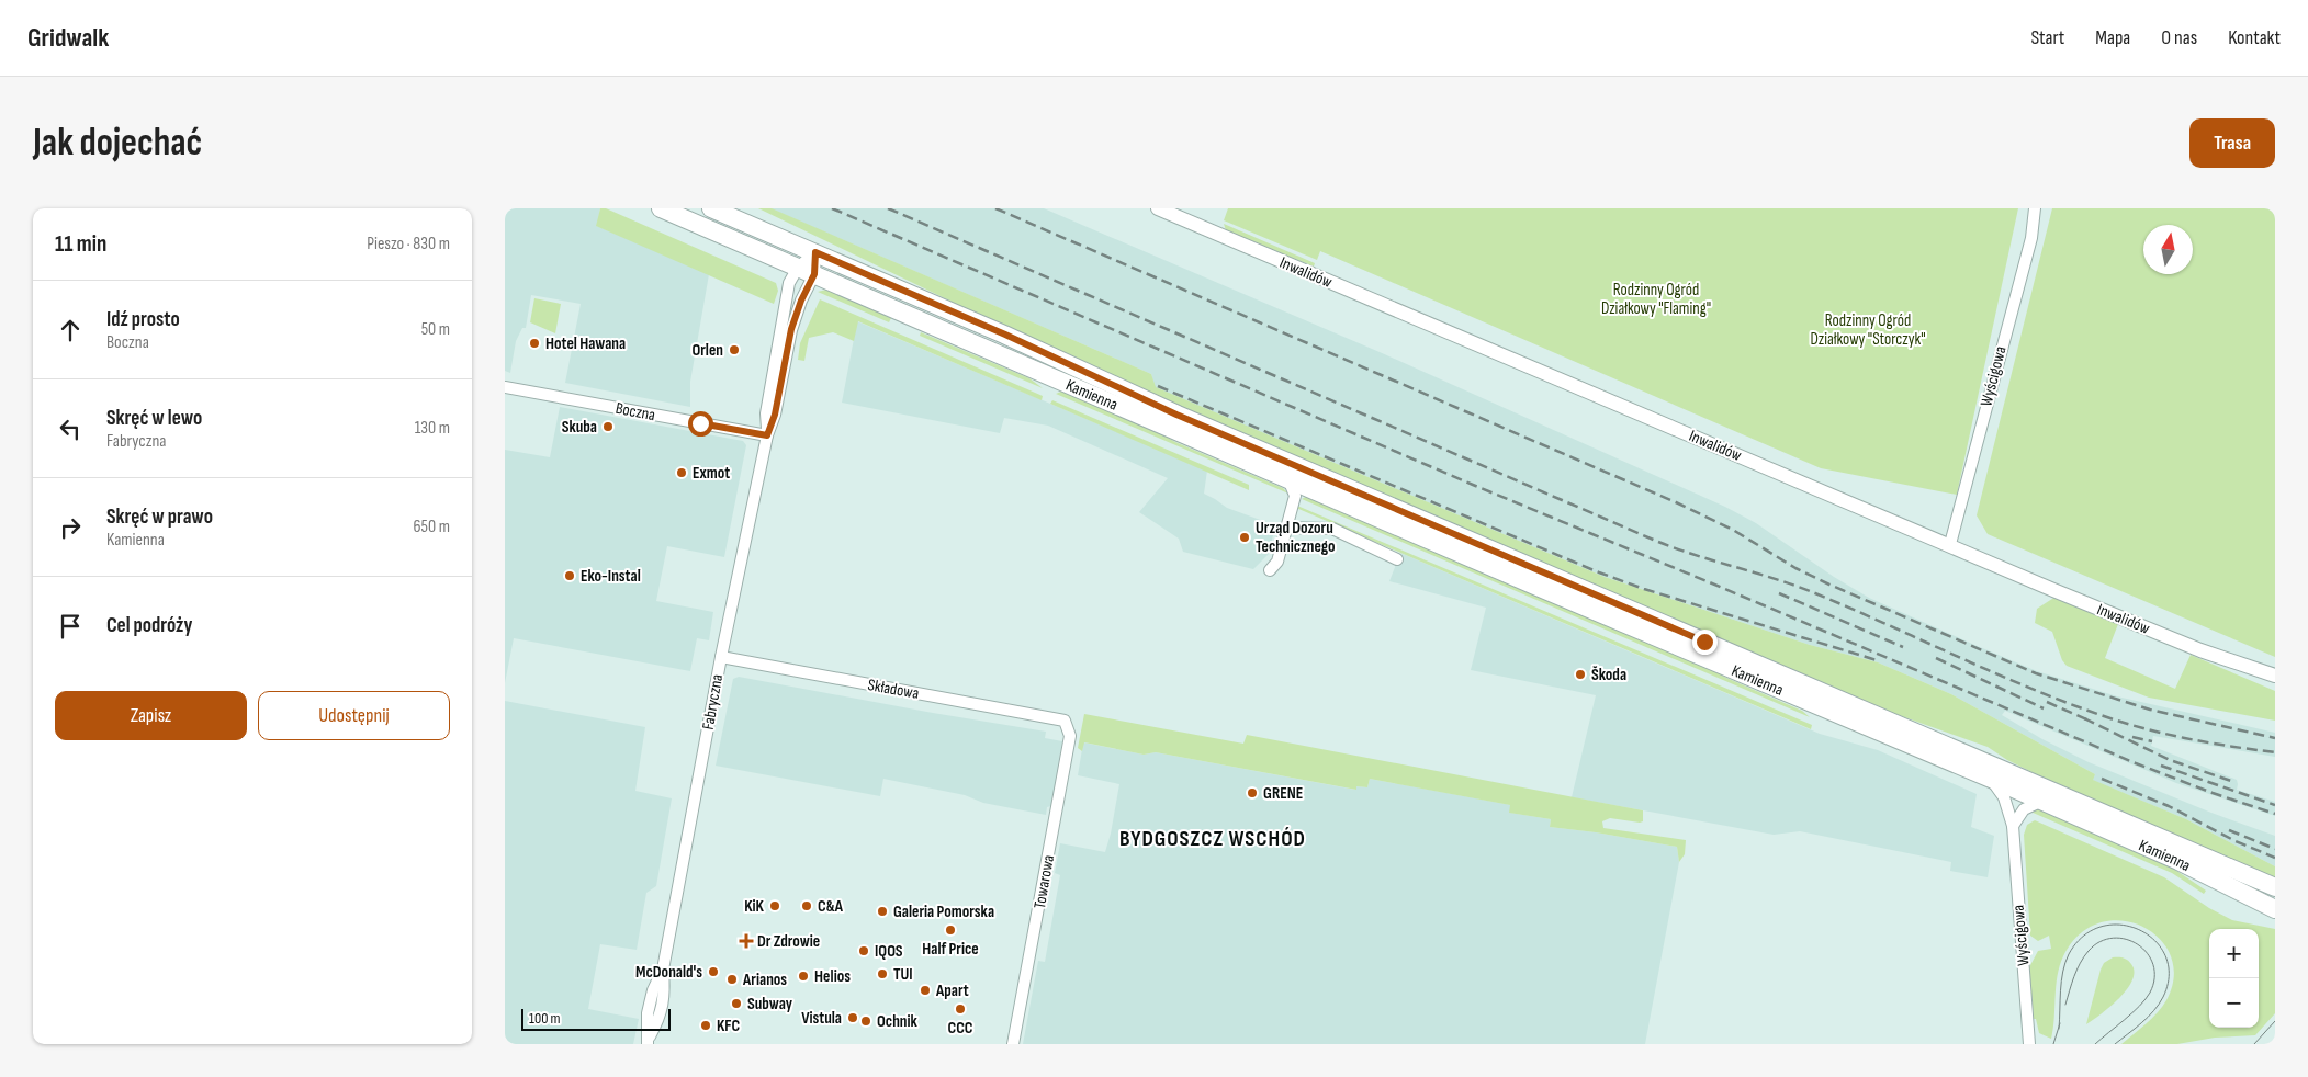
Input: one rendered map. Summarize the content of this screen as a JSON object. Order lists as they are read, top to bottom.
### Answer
{
  "streets": {
    "main road": ["Kamienna"],
    "street": [
      "Inwalidów",
      "Wyścigowa",
      "Boczna",
      "Składowa",
      "Fabryczna",
      "Towarowa"
    ]
  },
  "crossings": [
    ["Inwalidów", "Wyścigowa"],
    ["Wyścigowa", "Kamienna"],
    ["Kamienna", "Fabryczna"],
    ["Boczna", "Fabryczna"],
    ["Składowa", "Fabryczna"],
    ["Składowa", "Towarowa"]
  ],
  "districts": ["BYDGOSZCZ WSCHÓD"],
  "parks": ["Rodzinny Ogród Działkowy \"Flaming\"", "Rodzinny Ogród Działkowy \"Storczyk\""],
  "places": {
    "other": [
      "Hotel Hawana",
      "Orlen",
      "Skuba",
      "Exmot",
      "Urząd Dozoru Technicznego",
      "Eko-Instal",
      "Škoda",
      "GRENE",
      "KiK",
      "C&A",
      "Galeria Pomorska",
      "Half Price",
      "IQOS",
      "McDonald's",
      "TUI",
      "Helios",
      "Arianos",
      "Apart",
      "Subway",
      "CCC",
      "Vistula",
      "Ochnik",
      "KFC"
    ],
    "health": ["Dr Zdrowie"]
  },
  "scale_bar": "100 m",
  "north": "top",
  "page": {
    "header": "Gridwalk",
    "nav": [
      "Start",
      "Mapa",
      "O nas",
      "Kontakt"
    ],
    "buttons": [
      "Trasa",
      ["Zapisz", "Udostępnij"]
    ],
    "title": "Jak dojechać",
    "heading": ["11 min", "Pieszo · 830 m"],
    "list": [
      ["Idź prosto", "Boczna", "50 m"],
      ["Skręć w lewo", "Fabryczna", "130 m"],
      ["Skręć w prawo", "Kamienna", "650 m"],
      "Cel podróży"
    ],
    "map_buttons": ["+", "−"],
    "scale": "100 m"
  }
}
